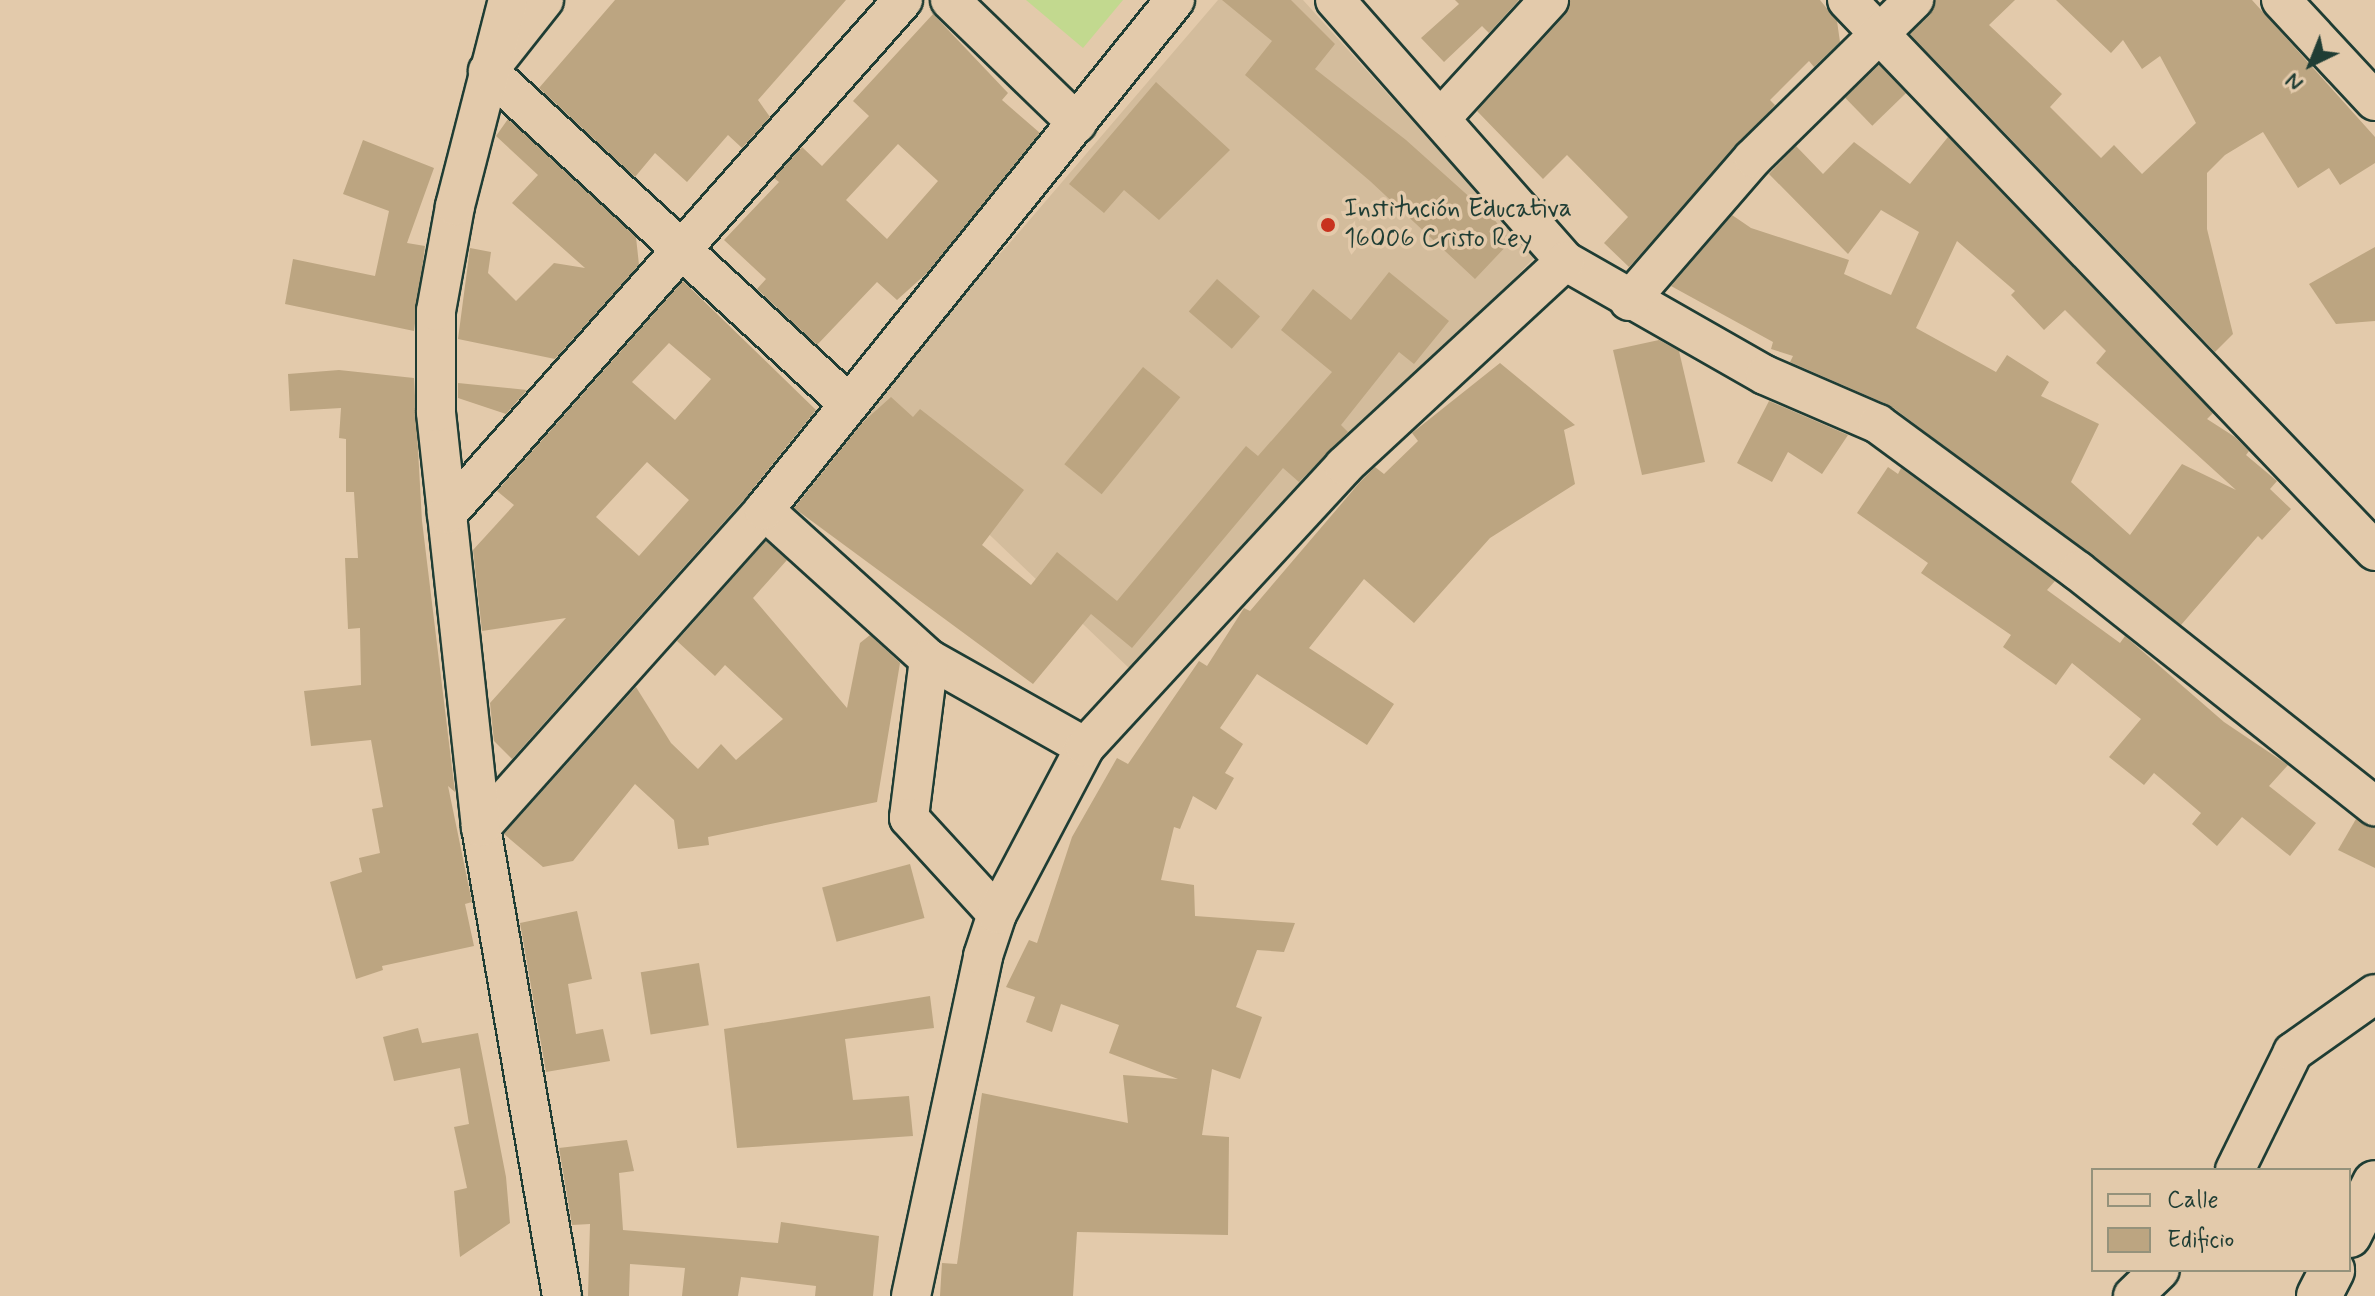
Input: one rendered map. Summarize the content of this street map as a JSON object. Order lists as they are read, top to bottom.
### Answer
{
  "places": ["Institución Educativa 16006 Cristo Rey"],
  "legend": ["Calle", "Edificio"],
  "north": "bottom left"
}
